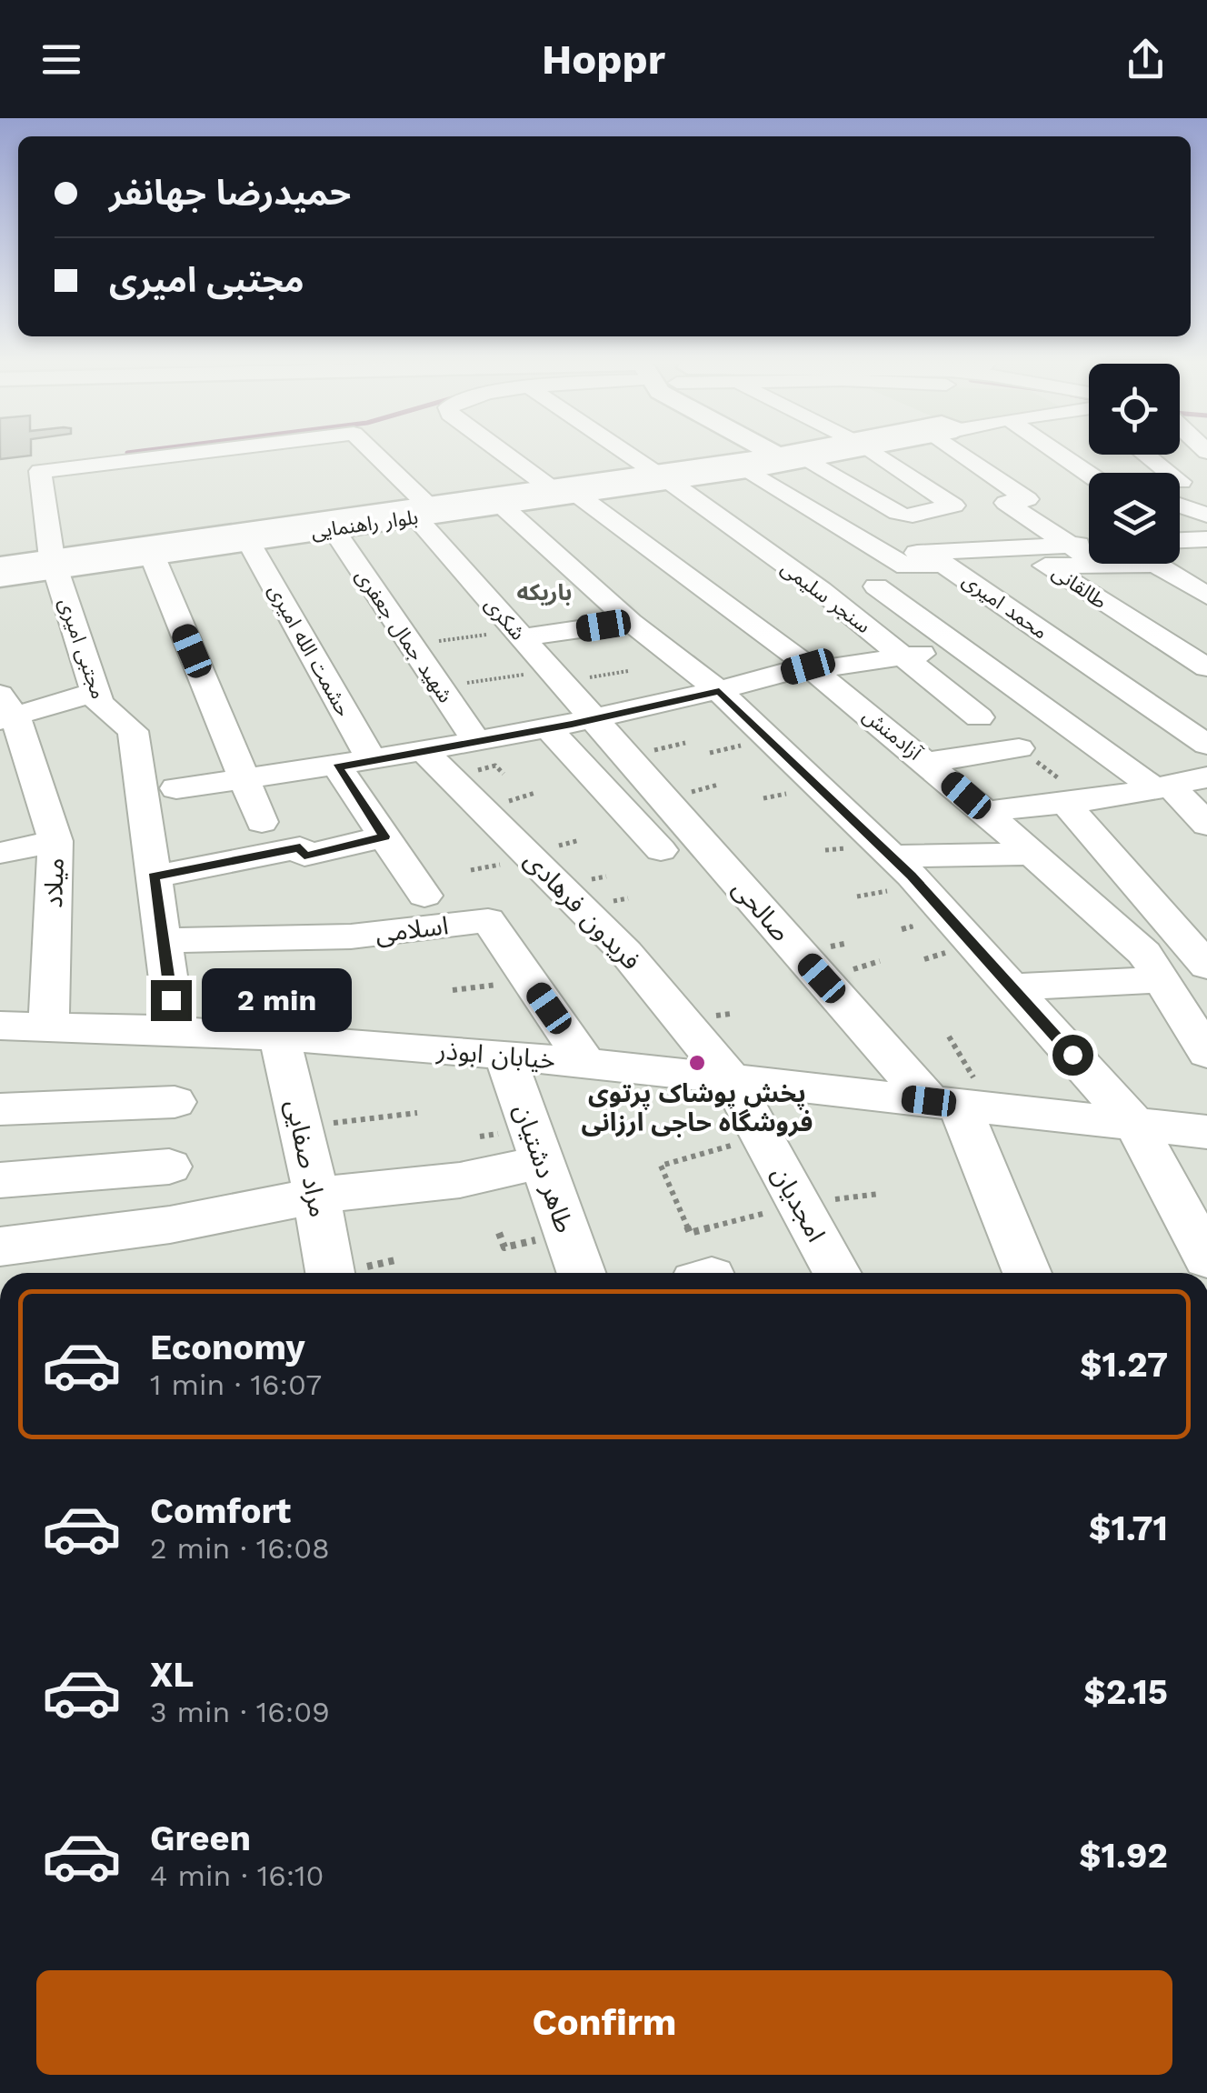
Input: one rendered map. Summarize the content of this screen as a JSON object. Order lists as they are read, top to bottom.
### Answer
{
  "streets": {
    "main road": ["بلوار راهنمایی"],
    "street": [
      "طالقانی",
      "سنجر سلیمی",
      "محمد امیری",
      "شکری",
      "شهید جمال جعفری",
      "مجتبی امیری",
      "حشمت الله امیری",
      "آزادمنش",
      "میلاد",
      "فریدون فرهادی",
      "صالحی",
      "اسلامی",
      "خیابان ابوذر",
      "مراد صفایی",
      "طاهر دشتیان",
      "امجدیان"
    ]
  },
  "crossings": [
    ["بلوار راهنمایی", "سنجر سلیمی"],
    ["بلوار راهنمایی", "محمد امیری"],
    ["بلوار راهنمایی", "شکری"],
    ["بلوار راهنمایی", "شهید جمال جعفری"],
    ["بلوار راهنمایی", "مجتبی امیری"],
    ["بلوار راهنمایی", "حشمت الله امیری"],
    ["بلوار راهنمایی", "آزادمنش"],
    ["شکری", "صالحی"],
    ["مجتبی امیری", "اسلامی"],
    ["مجتبی امیری", "خیابان ابوذر"],
    ["میلاد", "خیابان ابوذر"],
    ["فریدون فرهادی", "خیابان ابوذر"],
    ["فریدون فرهادی", "امجدیان"],
    ["صالحی", "خیابان ابوذر"],
    ["اسلامی", "خیابان ابوذر"],
    ["خیابان ابوذر", "مراد صفایی"],
    ["خیابان ابوذر", "طاهر دشتیان"],
    ["خیابان ابوذر", "امجدیان"]
  ],
  "districts": ["باریکه"],
  "places": ["پخش پوشاک پرتوی فروشگاه حاجی ارزانی"],
  "page": {
    "header": "Hoppr",
    "banner": ["حمیدرضا جهانفر", "مجتبی امیری"],
    "bubble": "2 min",
    "list": [
      {
        "name": "Economy",
        "note": "1 min · 16:07",
        "value": "$1.27"
      },
      {
        "name": "Comfort",
        "note": "2 min · 16:08",
        "value": "$1.71"
      },
      {
        "name": "XL",
        "note": "3 min · 16:09",
        "value": "$2.15"
      },
      {
        "name": "Green",
        "note": "4 min · 16:10",
        "value": "$1.92"
      }
    ],
    "buttons": "Confirm"
  }
}
